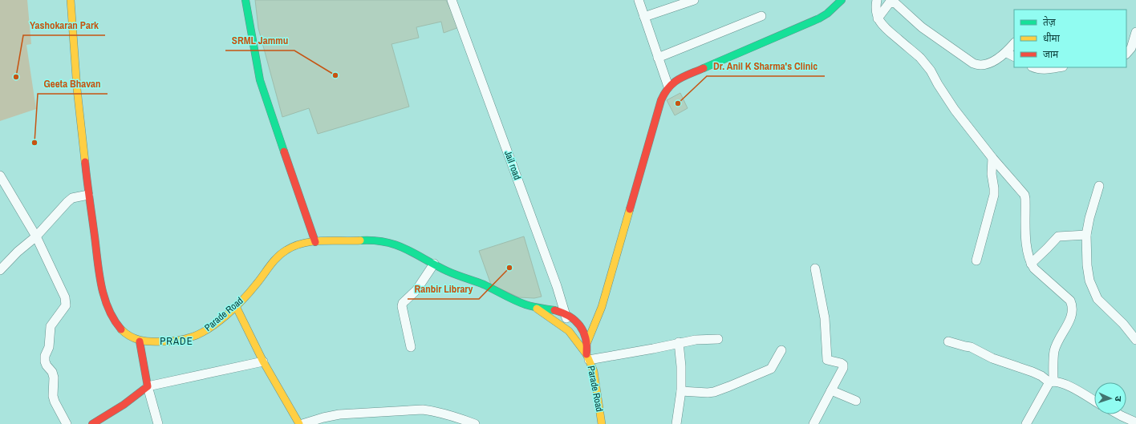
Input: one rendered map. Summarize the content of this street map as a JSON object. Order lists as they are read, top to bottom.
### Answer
{
  "streets": {
    "main road": ["Parade Road"],
    "street": ["Jail road"]
  },
  "crossings": [
    ["Jail road", "Parade Road"]
  ],
  "districts": ["PRADE"],
  "places": [
    "SRML Jammu",
    "Yashokaran Park",
    "Dr. Anil K Sharma's Clinic",
    "Geeta Bhavan",
    "Ranbir Library"
  ],
  "legend": ["तेज़", "धीमा", "जाम"],
  "north": "right"
}
